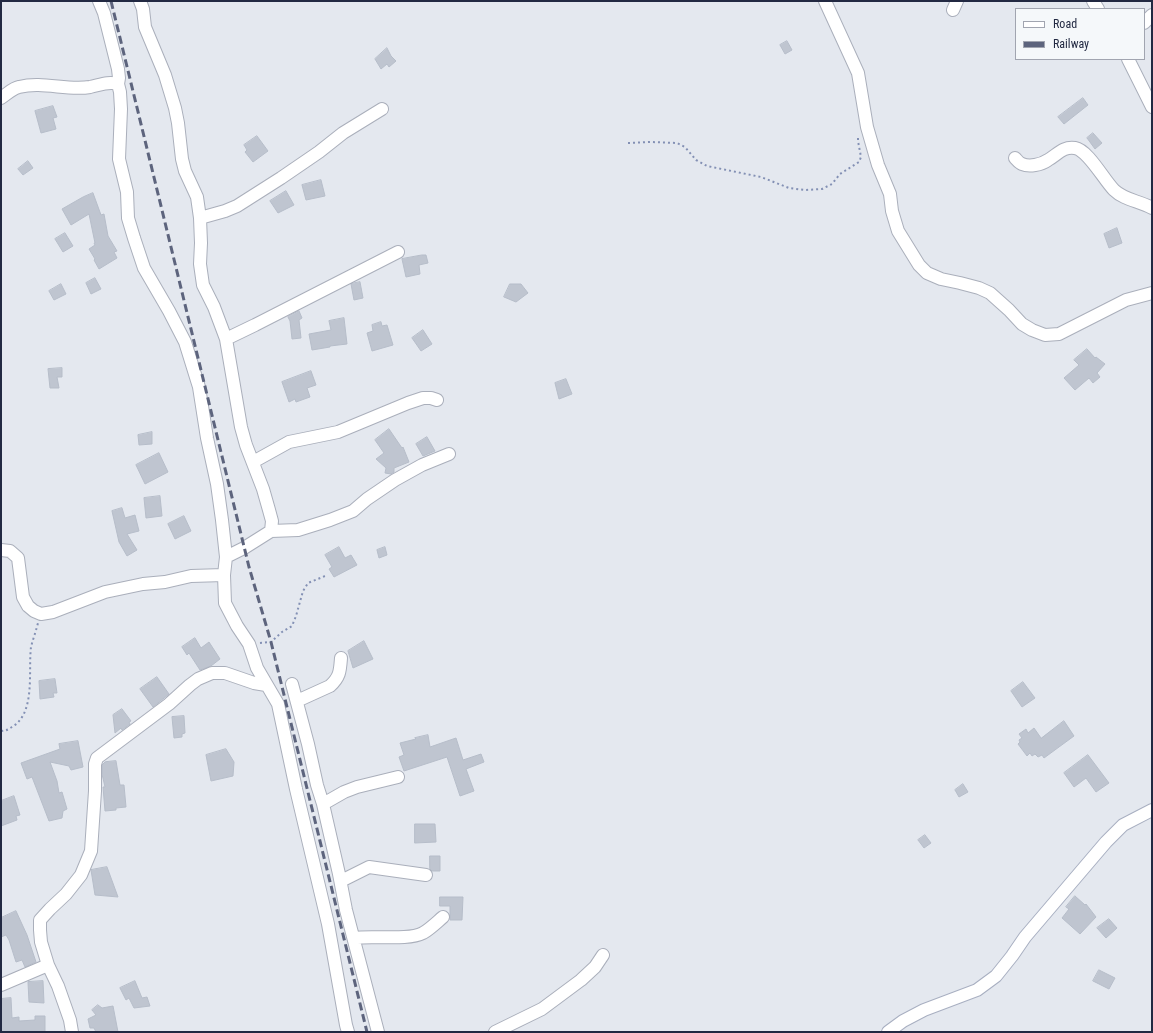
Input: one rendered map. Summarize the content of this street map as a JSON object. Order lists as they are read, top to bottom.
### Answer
{
  "legend": ["Road", "Railway"]
}
